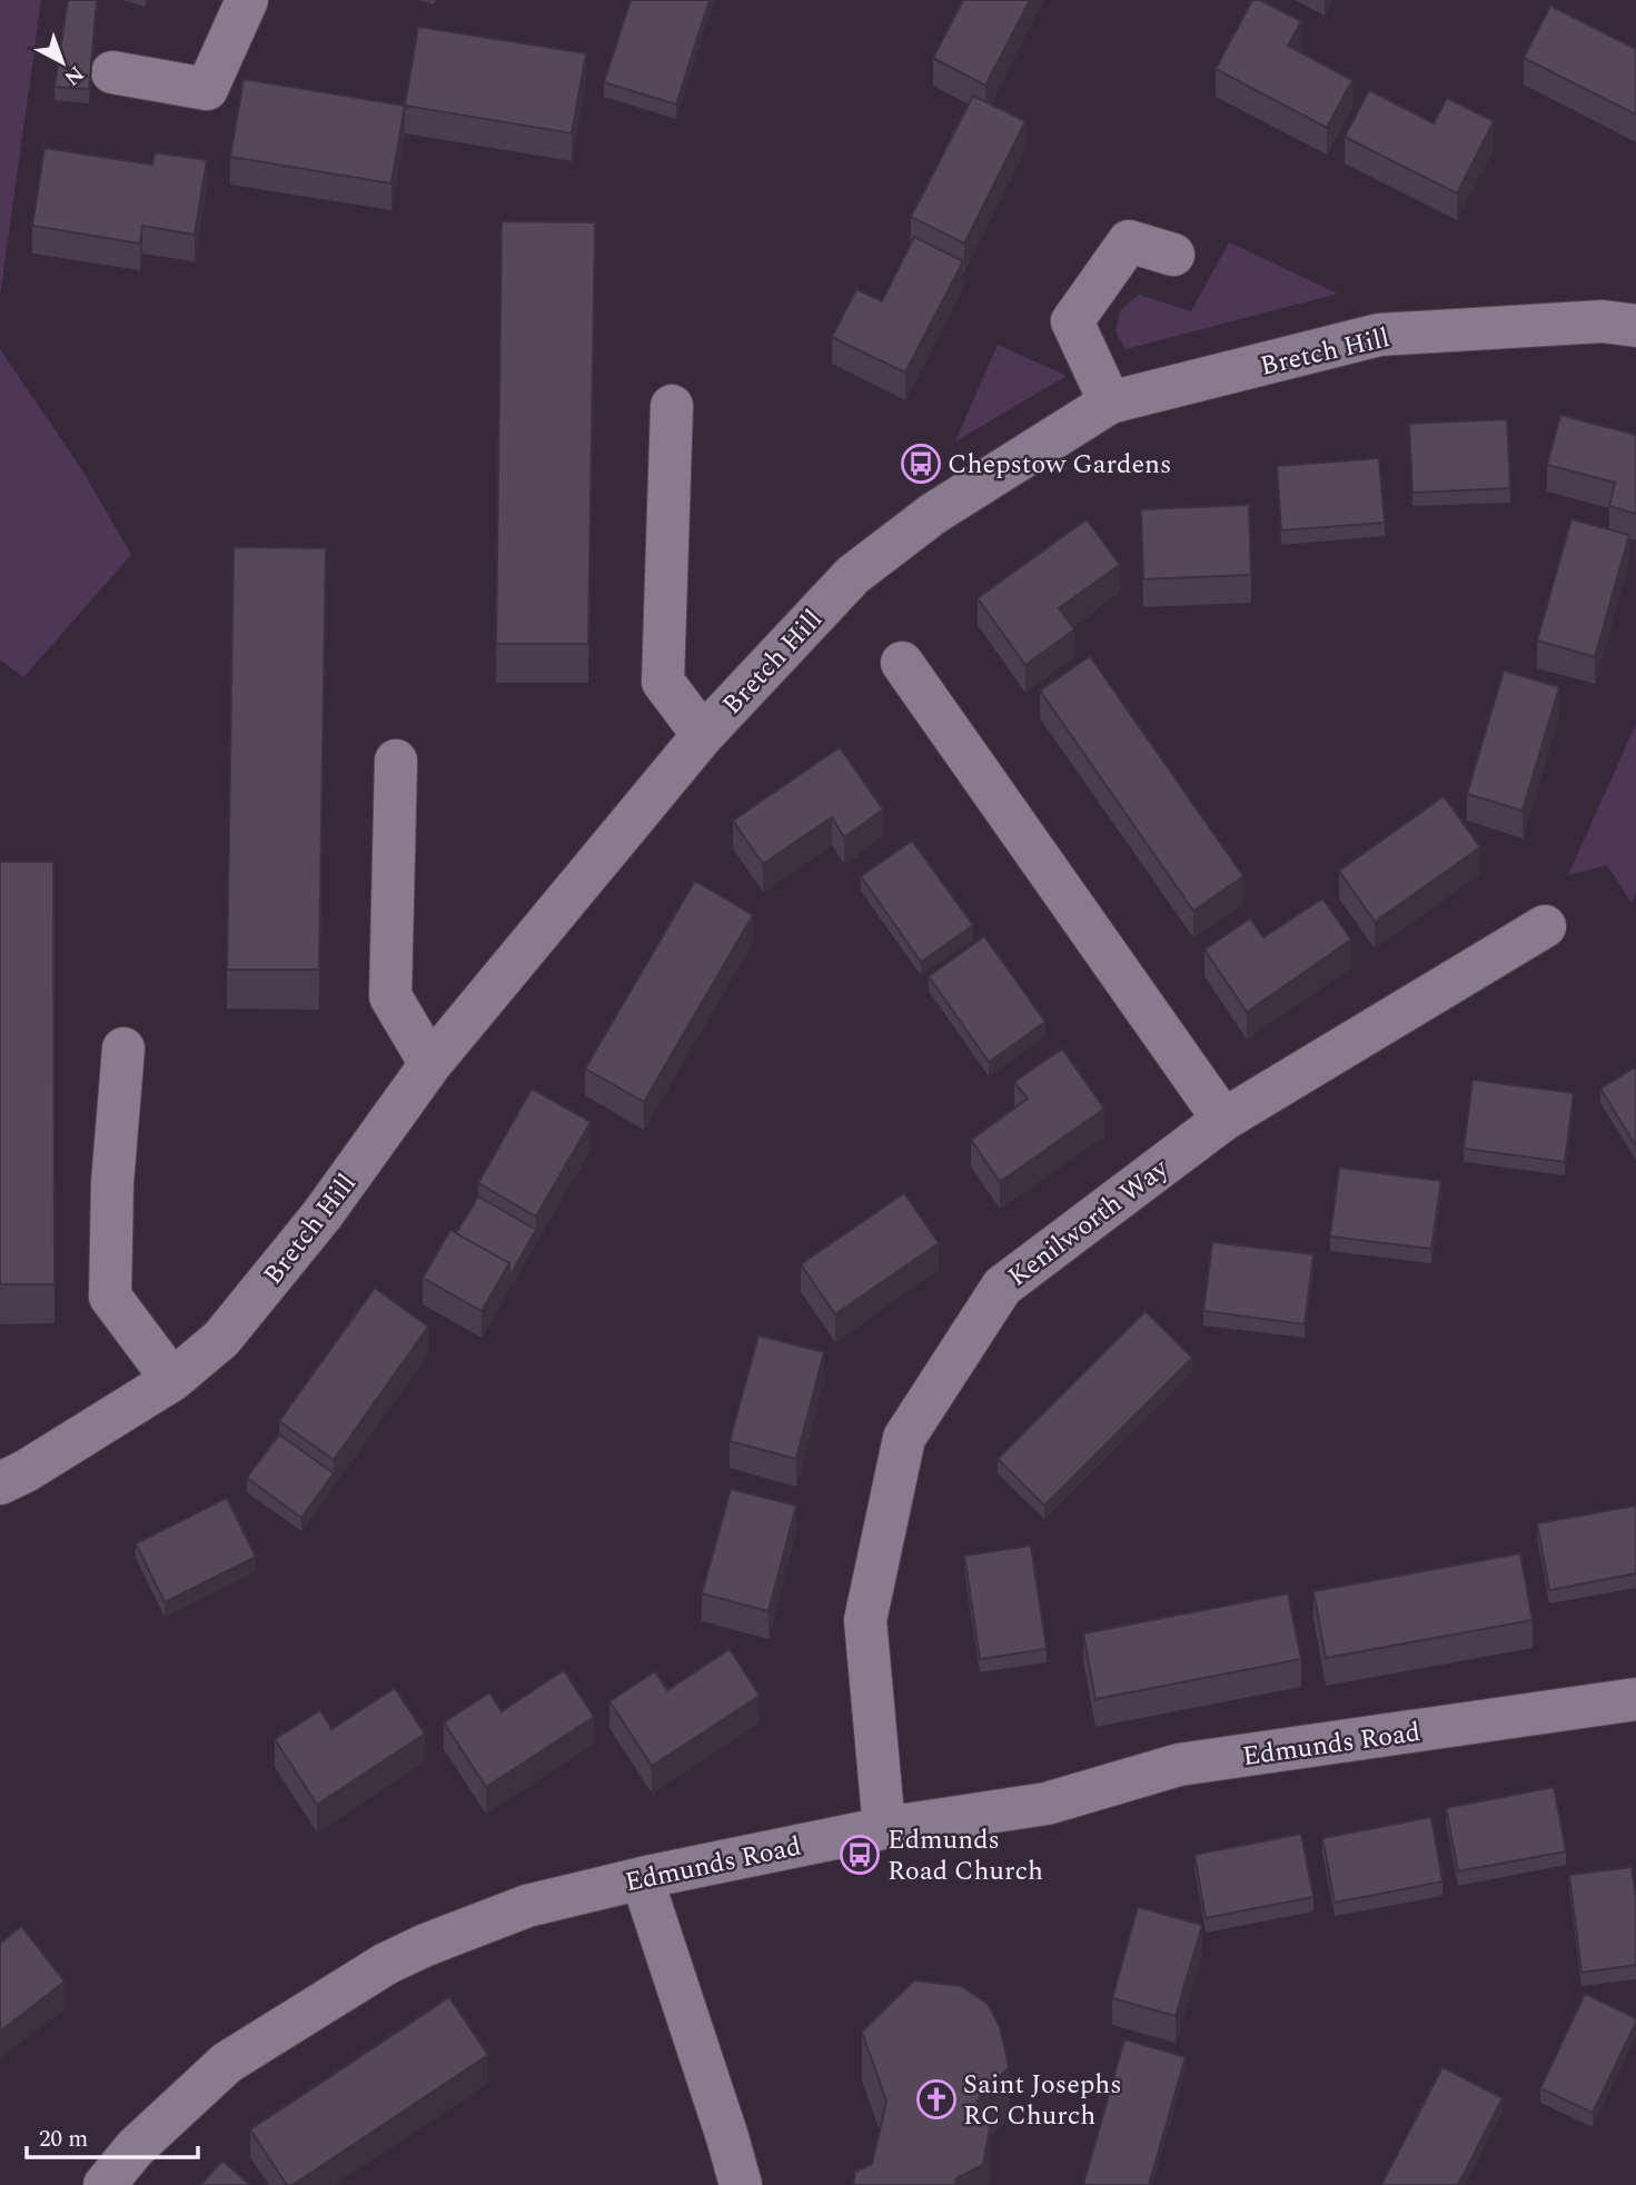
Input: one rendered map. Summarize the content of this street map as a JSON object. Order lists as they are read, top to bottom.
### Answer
{
  "streets": {
    "street": ["Bretch Hill", "Kenilworth Way", "Edmunds Road"]
  },
  "crossings": [
    ["Kenilworth Way", "Edmunds Road"]
  ],
  "places": {
    "bus stop": ["Chepstow Gardens", "Edmunds Road Church"],
    "church": ["Saint Josephs RC Church"]
  },
  "scale_bar": "20 m",
  "north": "bottom right"
}
